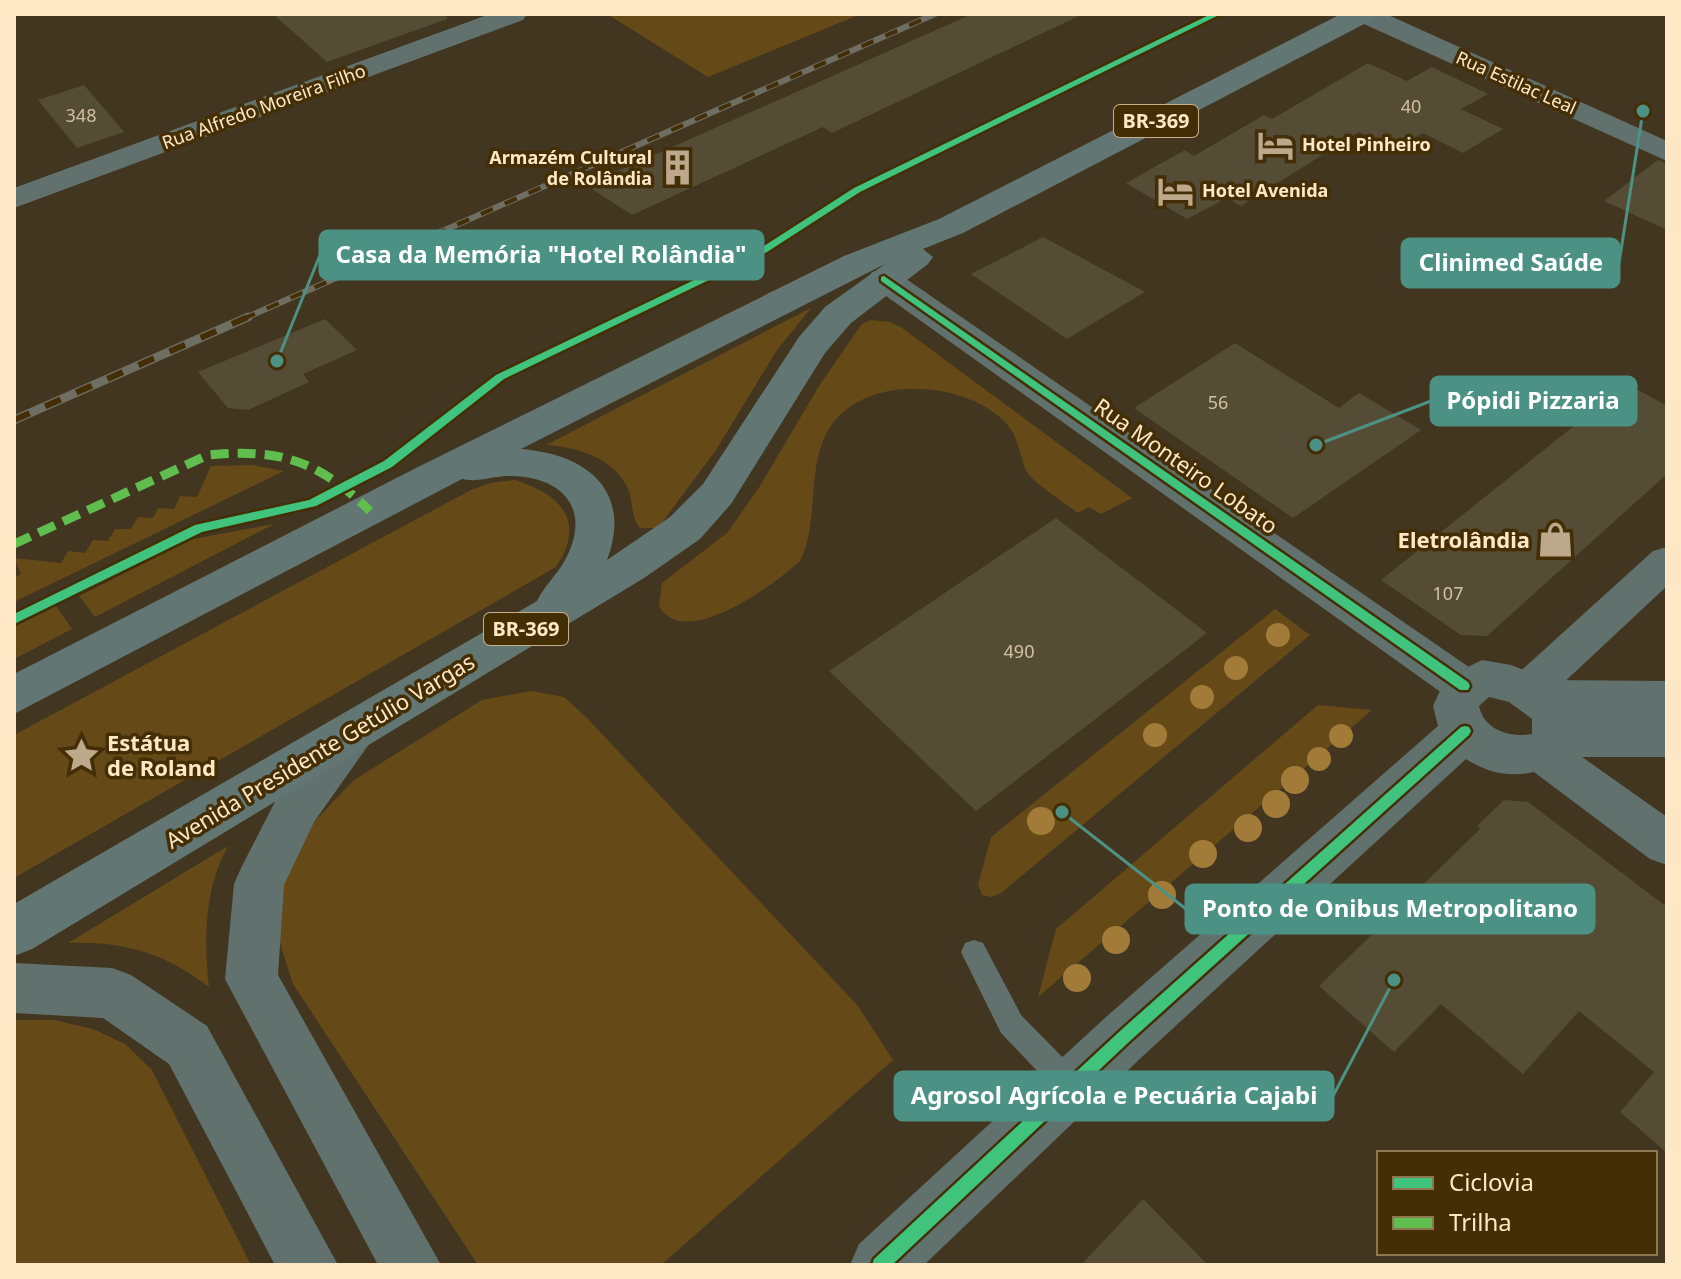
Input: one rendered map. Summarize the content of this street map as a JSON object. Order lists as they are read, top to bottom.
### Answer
{
  "streets": {
    "main road": ["BR-369", "Avenida Presidente Getúlio Vargas"],
    "street": ["Rua Estilac Leal", "Rua Alfredo Moreira Filho", "Rua Monteiro Lobato"]
  },
  "crossings": [
    ["Rua Estilac Leal", "Avenida Presidente Getúlio Vargas"],
    ["Rua Monteiro Lobato", "Avenida Presidente Getúlio Vargas"]
  ],
  "places": {
    "other": [
      "Clinimed Saúde",
      "Casa da Memória \"Hotel Rolândia\"",
      "Pópidi Pizzaria",
      "Ponto de Onibus Metropolitano",
      "Agrosol Agrícola e Pecuária Cajabi"
    ],
    "hotel": ["Hotel Pinheiro", "Hotel Avenida"],
    "building": ["Armazém Cultural de Rolândia"],
    "shop": ["Eletrolândia"],
    "place": ["Estátua de Roland"]
  },
  "house_numbers": [
    "40",
    "348",
    "56",
    "107",
    "490"
  ],
  "legend": ["Ciclovia", "Trilha"]
}
